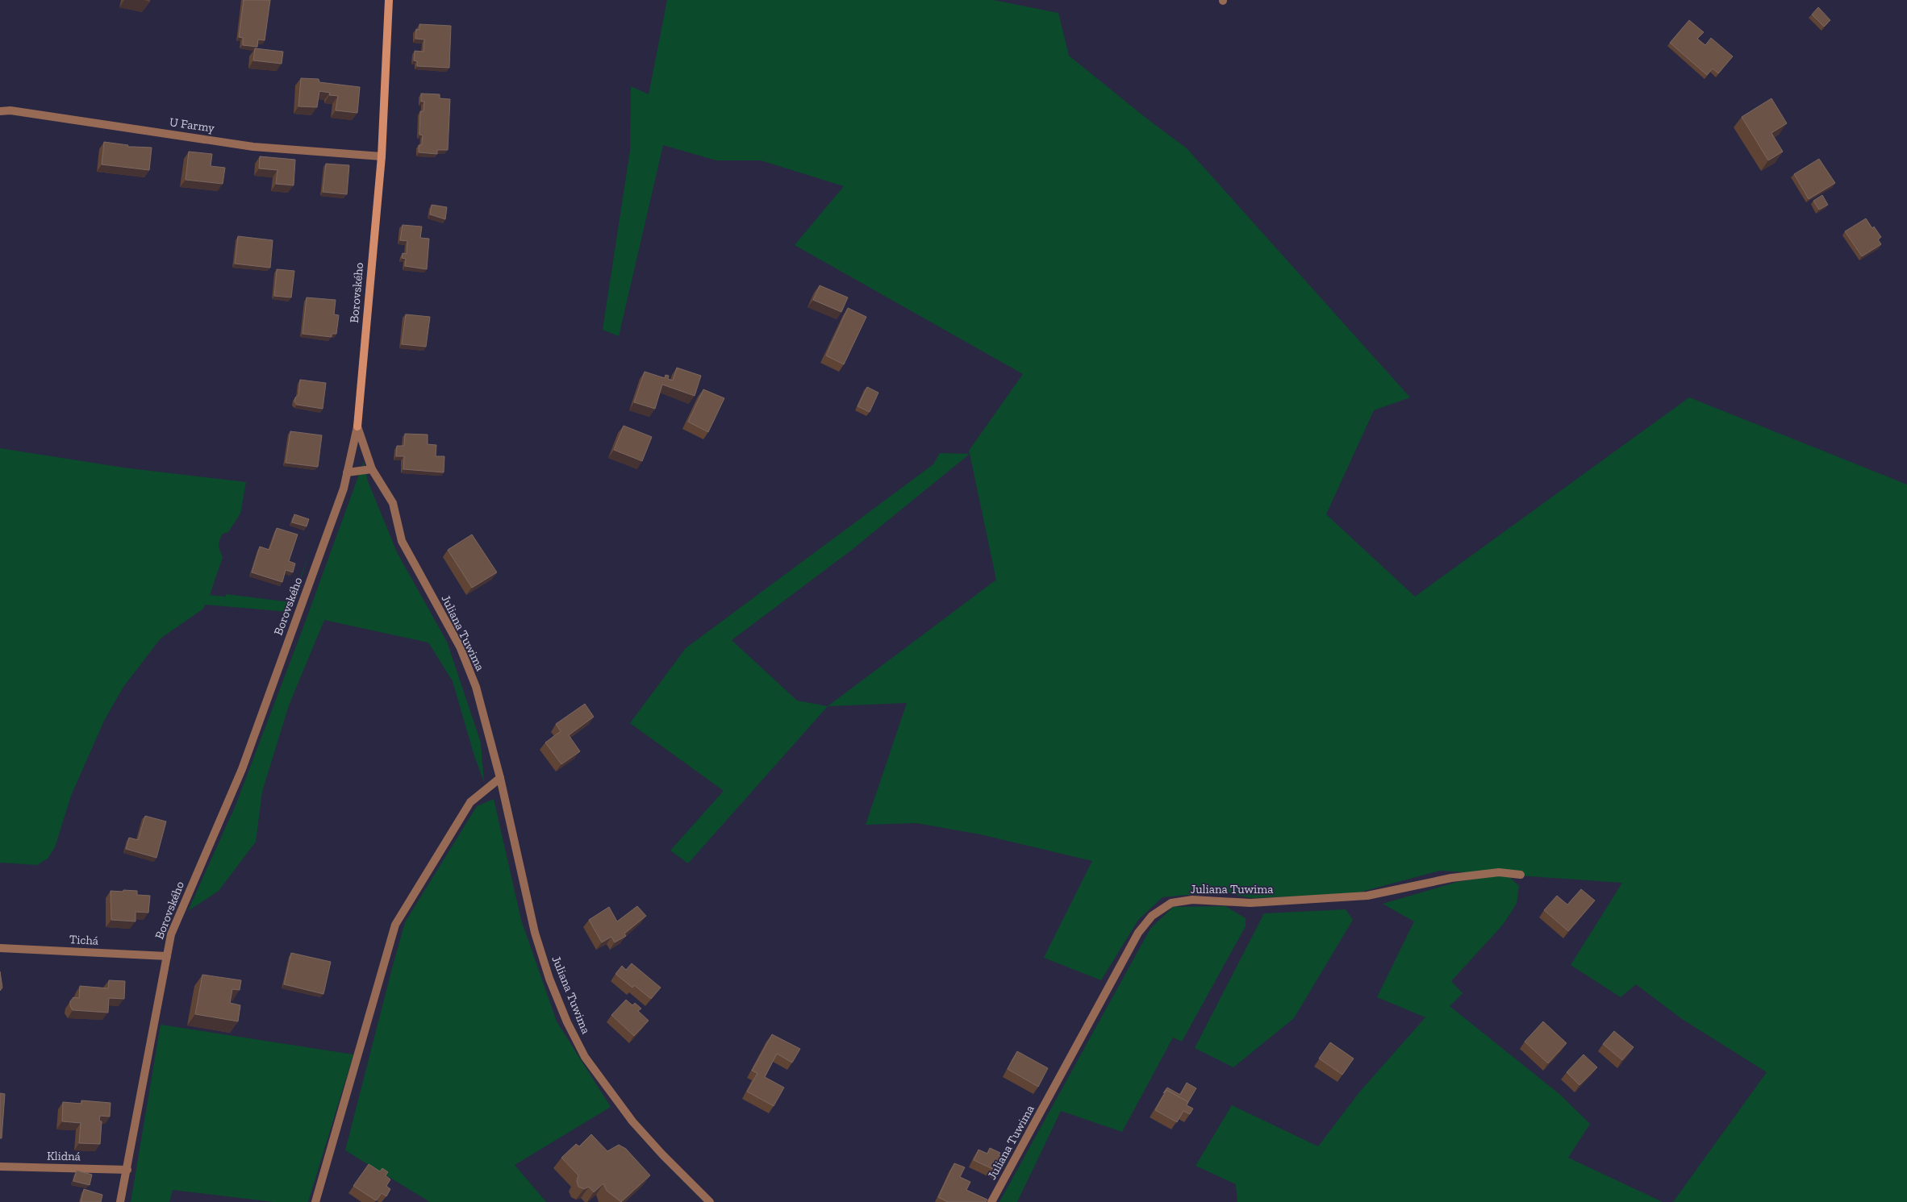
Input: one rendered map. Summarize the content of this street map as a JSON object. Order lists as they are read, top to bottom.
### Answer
{
  "streets": {
    "main road": ["Borovského"],
    "street": [
      "U Farmy",
      "Juliana Tuwima",
      "Tichá",
      "Klidná"
    ]
  },
  "crossings": [
    ["U Farmy", "Borovského"],
    ["Borovského", "Juliana Tuwima"],
    ["Borovského", "Tichá"],
    ["Borovského", "Klidná"]
  ]
}
